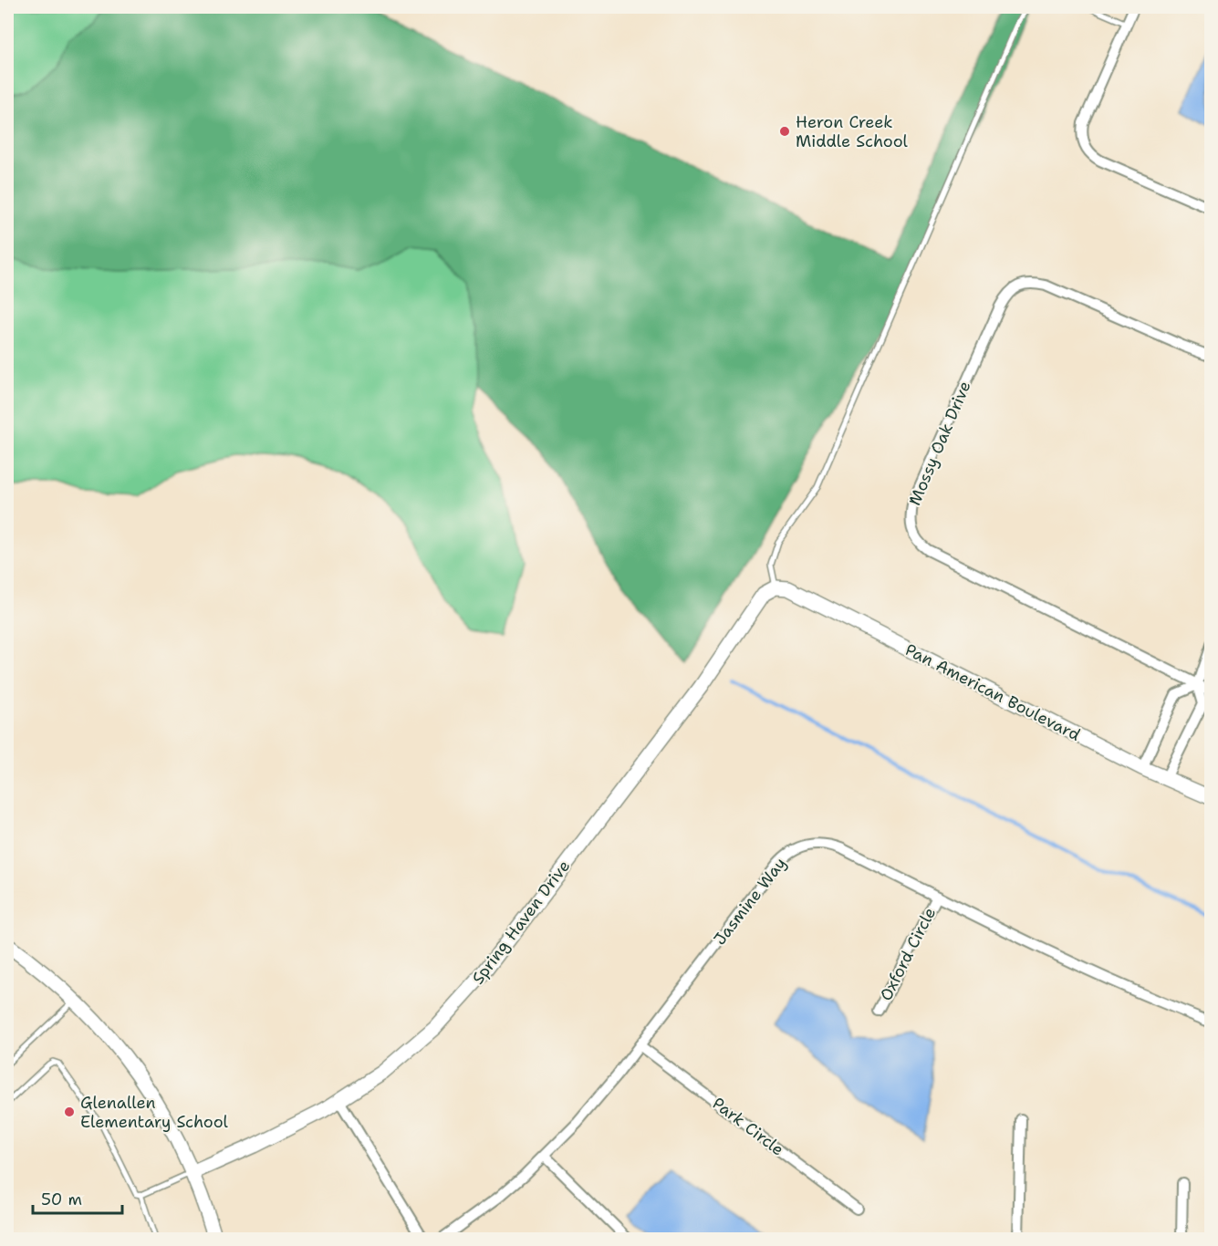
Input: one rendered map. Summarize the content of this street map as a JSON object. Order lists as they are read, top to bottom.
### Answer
{
  "streets": {
    "street": [
      "Mossy Oak Drive",
      "Pan American Boulevard",
      "Jasmine Way",
      "Spring Haven Drive",
      "Oxford Circle",
      "Park Circle"
    ]
  },
  "crossings": [
    ["Pan American Boulevard", "Spring Haven Drive"],
    ["Jasmine Way", "Oxford Circle"],
    ["Jasmine Way", "Park Circle"]
  ],
  "places": ["Heron Creek Middle School", "Glenallen Elementary School"],
  "scale_bar": "50 m"
}
